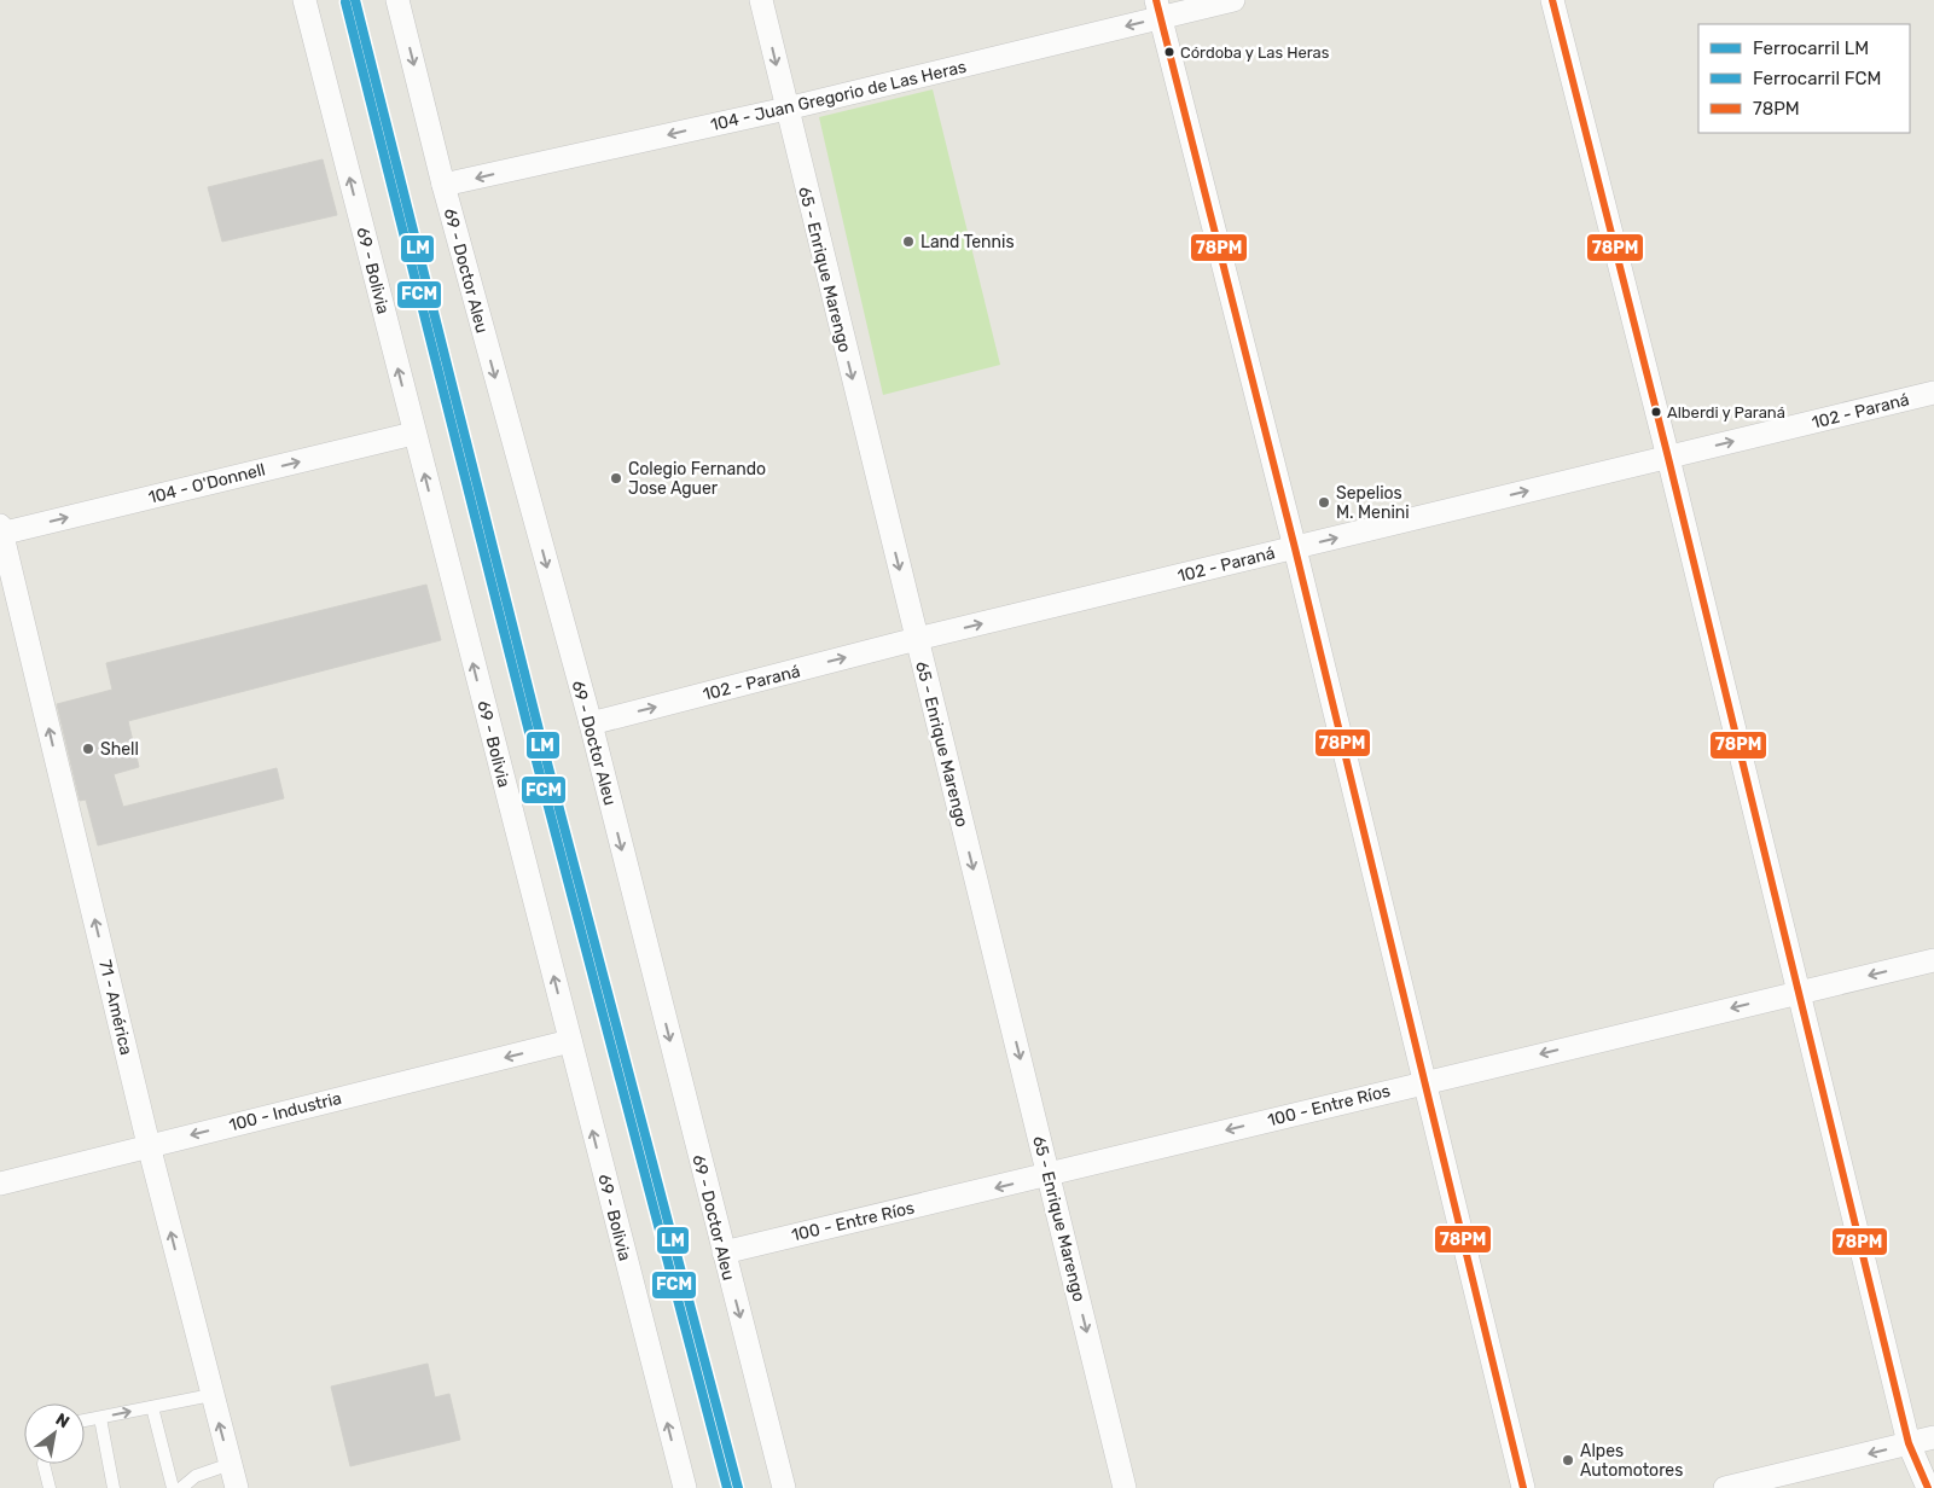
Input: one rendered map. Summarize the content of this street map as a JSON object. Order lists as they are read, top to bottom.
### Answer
{
  "streets": {
    "street": [
      "104 - Juan Gregorio de Las Heras",
      "65 - Enrique Marengo",
      "69 - Bolivia",
      "69 - Doctor Aleu",
      "102 - Paraná",
      "104 - O'Donnell",
      "71 - América",
      "100 - Entre Ríos",
      "100 - Industria"
    ]
  },
  "crossings": [
    ["104 - Juan Gregorio de Las Heras", "65 - Enrique Marengo"],
    ["104 - Juan Gregorio de Las Heras", "69 - Doctor Aleu"],
    ["65 - Enrique Marengo", "102 - Paraná"],
    ["65 - Enrique Marengo", "100 - Entre Ríos"],
    ["69 - Bolivia", "104 - O'Donnell"],
    ["69 - Bolivia", "100 - Industria"],
    ["69 - Doctor Aleu", "102 - Paraná"],
    ["69 - Doctor Aleu", "100 - Entre Ríos"],
    ["104 - O'Donnell", "71 - América"],
    ["71 - América", "100 - Industria"]
  ],
  "one_way": [
    "104 - Juan Gregorio de Las Heras",
    "65 - Enrique Marengo",
    "69 - Bolivia",
    "69 - Doctor Aleu",
    "102 - Paraná",
    "104 - O'Donnell",
    "71 - América",
    "100 - Entre Ríos",
    "100 - Industria"
  ],
  "places": [
    "Córdoba y Las Heras",
    "Land Tennis",
    "Alberdi y Paraná",
    "Colegio Fernando Jose Aguer",
    "Sepelios M. Menini",
    "Shell",
    "Alpes Automotores"
  ],
  "lines": ["rail line LM", "transit line 78PM", "rail line FCM"],
  "legend": ["Ferrocarril LM", "Ferrocarril FCM", "78PM"],
  "north": "top right"
}
